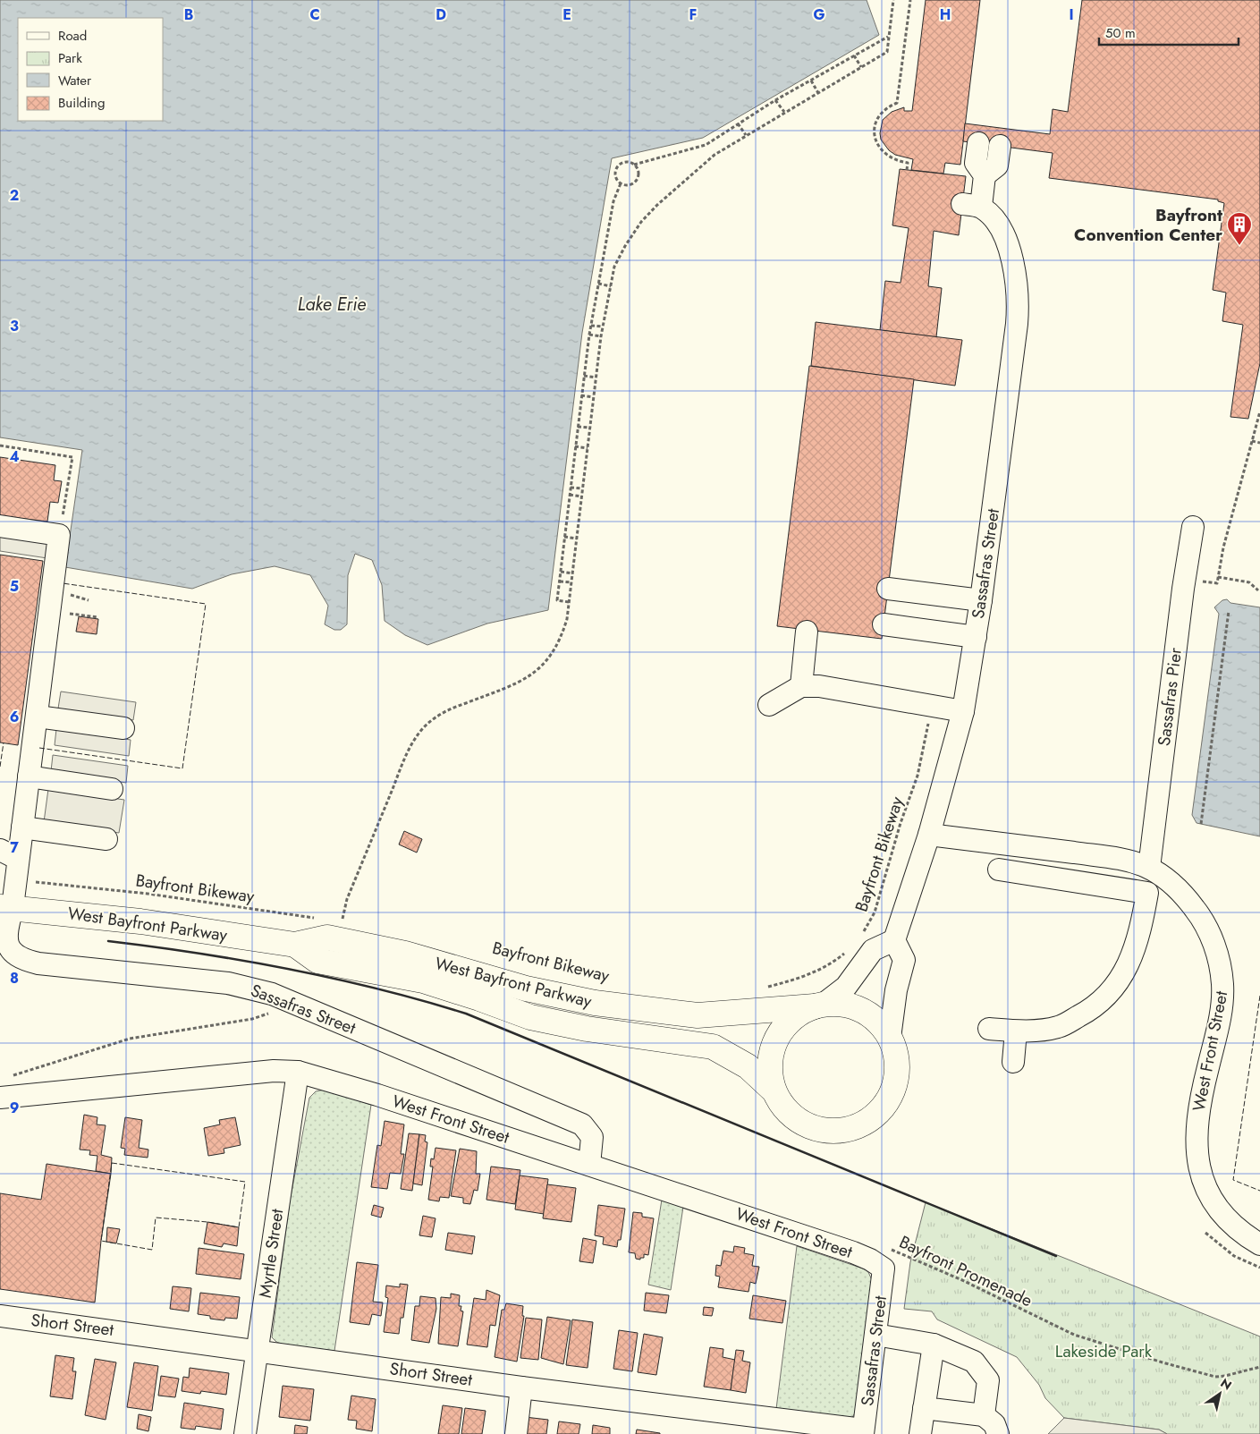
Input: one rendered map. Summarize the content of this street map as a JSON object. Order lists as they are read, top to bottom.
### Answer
{
  "streets": {
    "highway": ["West Bayfront Parkway"],
    "street": [
      "Sassafras Street",
      "Sassafras Pier",
      "West Front Street",
      "Myrtle Street",
      "Short Street"
    ],
    "path": ["Bayfront Bikeway", "Bayfront Promenade"]
  },
  "crossings": [
    ["Sassafras Street", "Bayfront Bikeway"],
    ["Sassafras Street", "West Bayfront Parkway"],
    ["Sassafras Street", "West Front Street"],
    ["Sassafras Street", "Bayfront Promenade"],
    ["Sassafras Street", "Short Street"],
    ["Sassafras Pier", "West Front Street"],
    ["Bayfront Bikeway", "West Bayfront Parkway"],
    ["West Front Street", "Myrtle Street"],
    ["West Front Street", "Bayfront Promenade"],
    ["Myrtle Street", "Short Street"]
  ],
  "water": ["Lake Erie"],
  "parks": ["Lakeside Park"],
  "places": {
    "building": ["Bayfront Convention Center"]
  },
  "legend": [
    "Road",
    "Park",
    "Water",
    "Building"
  ],
  "scale_bar": "50 m",
  "north": "top right",
  "grid": {
    "columns": [
      "B",
      "C",
      "D",
      "E",
      "F",
      "G",
      "H",
      "I"
    ],
    "rows": [
      "2",
      "3",
      "4",
      "5",
      "6",
      "7",
      "8",
      "9"
    ]
  }
}
